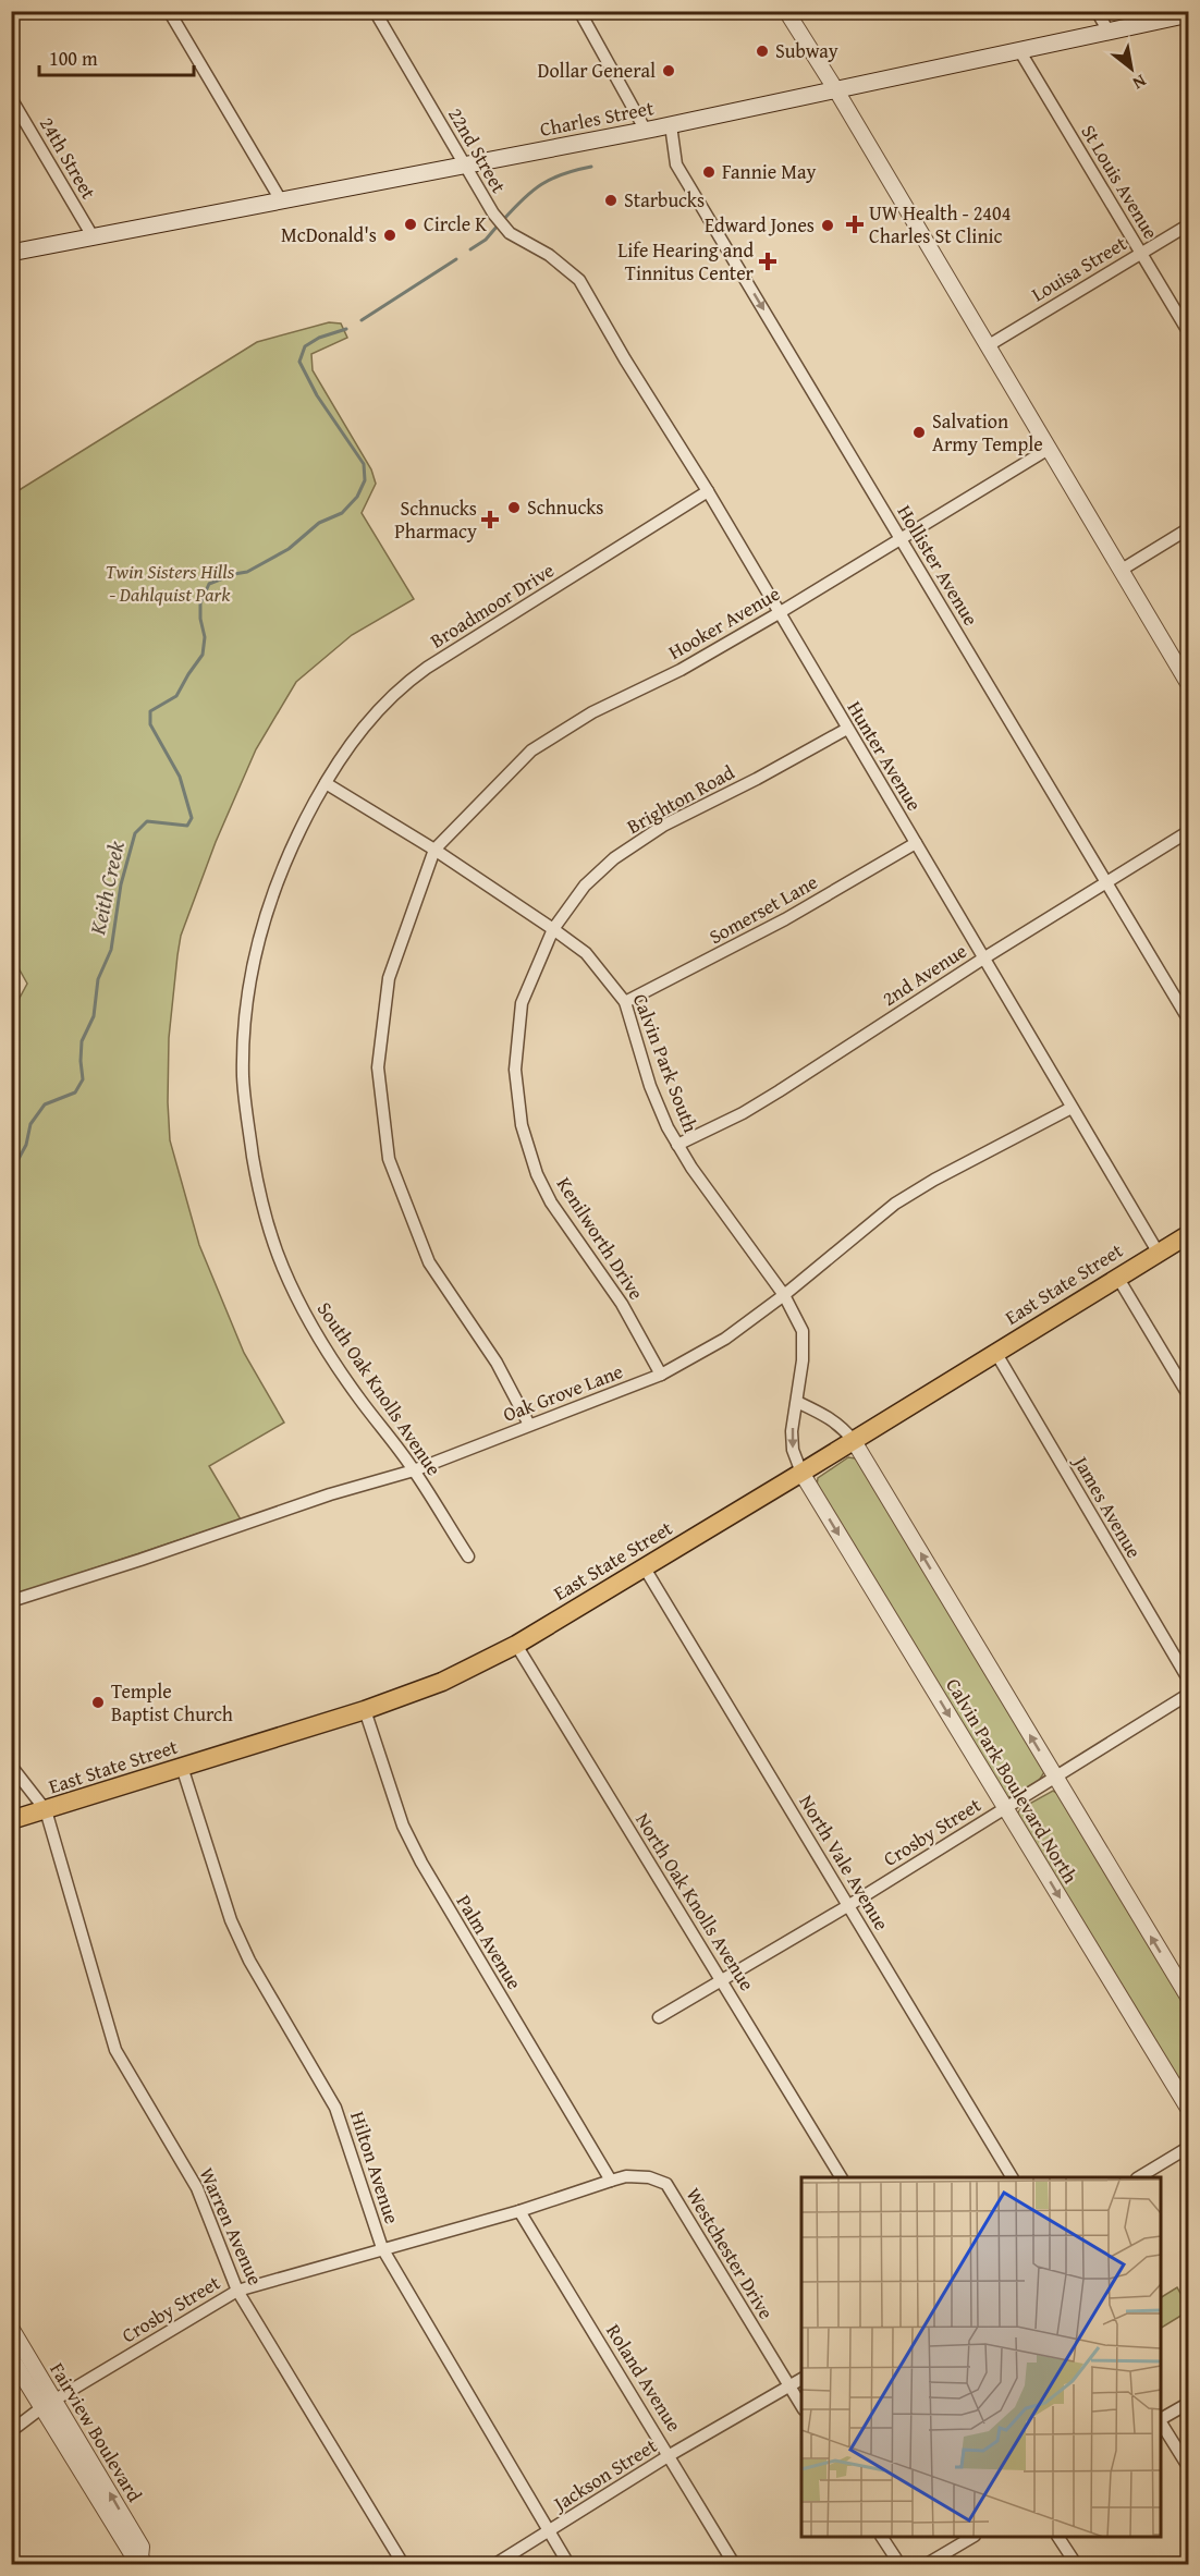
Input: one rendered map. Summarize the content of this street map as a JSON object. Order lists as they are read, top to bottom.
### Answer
{
  "streets": {
    "main road": ["Charles Street", "East State Street"],
    "street": [
      "22nd Street",
      "24th Street",
      "St Louis Avenue",
      "Louisa Street",
      "Hollister Avenue",
      "Broadmoor Drive",
      "Hooker Avenue",
      "Hunter Avenue",
      "Brighton Road",
      "Somerset Lane",
      "2nd Avenue",
      "Calvin Park South",
      "Kenilworth Drive",
      "South Oak Knolls Avenue",
      "Oak Grove Lane",
      "James Avenue",
      "Calvin Park Boulevard North",
      "Crosby Street",
      "North Vale Avenue",
      "North Oak Knolls Avenue",
      "Palm Avenue",
      "Hilton Avenue",
      "Warren Avenue",
      "Westchester Drive",
      "Roland Avenue",
      "Fairview Boulevard",
      "Jackson Street"
    ]
  },
  "crossings": [
    ["Charles Street", "22nd Street"],
    ["Charles Street", "24th Street"],
    ["Charles Street", "St Louis Avenue"],
    ["Charles Street", "Hollister Avenue"],
    ["22nd Street", "Hunter Avenue"],
    ["St Louis Avenue", "Louisa Street"],
    ["Hollister Avenue", "Hooker Avenue"],
    ["Hollister Avenue", "2nd Avenue"],
    ["Broadmoor Drive", "Hunter Avenue"],
    ["Broadmoor Drive", "Calvin Park South"],
    ["Broadmoor Drive", "South Oak Knolls Avenue"],
    ["Hooker Avenue", "Hunter Avenue"],
    ["Hooker Avenue", "Calvin Park South"],
    ["Hunter Avenue", "Brighton Road"],
    ["Hunter Avenue", "Somerset Lane"],
    ["Hunter Avenue", "2nd Avenue"],
    ["Hunter Avenue", "East State Street"],
    ["Hunter Avenue", "Oak Grove Lane"],
    ["Brighton Road", "Calvin Park South"],
    ["Brighton Road", "Kenilworth Drive"],
    ["Somerset Lane", "Calvin Park South"],
    ["2nd Avenue", "Calvin Park South"],
    ["Calvin Park South", "Kenilworth Drive"],
    ["Calvin Park South", "East State Street"],
    ["Calvin Park South", "South Oak Knolls Avenue"],
    ["Calvin Park South", "Oak Grove Lane"],
    ["Calvin Park South", "Calvin Park Boulevard North"],
    ["Kenilworth Drive", "Oak Grove Lane"],
    ["East State Street", "James Avenue"],
    ["East State Street", "Calvin Park Boulevard North"],
    ["East State Street", "North Vale Avenue"],
    ["East State Street", "North Oak Knolls Avenue"],
    ["East State Street", "Palm Avenue"],
    ["East State Street", "Hilton Avenue"],
    ["East State Street", "Warren Avenue"],
    ["South Oak Knolls Avenue", "Oak Grove Lane"],
    ["Calvin Park Boulevard North", "Crosby Street"],
    ["Crosby Street", "North Vale Avenue"],
    ["Crosby Street", "North Oak Knolls Avenue"],
    ["Crosby Street", "Palm Avenue"],
    ["Crosby Street", "Hilton Avenue"],
    ["Crosby Street", "Warren Avenue"],
    ["Crosby Street", "Westchester Drive"],
    ["Crosby Street", "Roland Avenue"],
    ["Crosby Street", "Fairview Boulevard"],
    ["Hilton Avenue", "Jackson Street"],
    ["Westchester Drive", "Jackson Street"],
    ["Roland Avenue", "Jackson Street"]
  ],
  "one_way": ["Hollister Avenue"],
  "water": ["Keith Creek"],
  "parks": ["Twin Sisters Hills - Dahlquist Park"],
  "places": {
    "other": [
      "Subway",
      "Dollar General",
      "Fannie May",
      "Starbucks",
      "Circle K",
      "Edward Jones",
      "McDonald's",
      "Salvation Army Temple",
      "Schnucks",
      "Temple Baptist Church"
    ],
    "health": ["UW Health - 2404 Charles St Clinic", "Life Hearing and Tinnitus Center", "Schnucks Pharmacy"]
  },
  "scale_bar": "100 m",
  "north": "bottom right"
}
